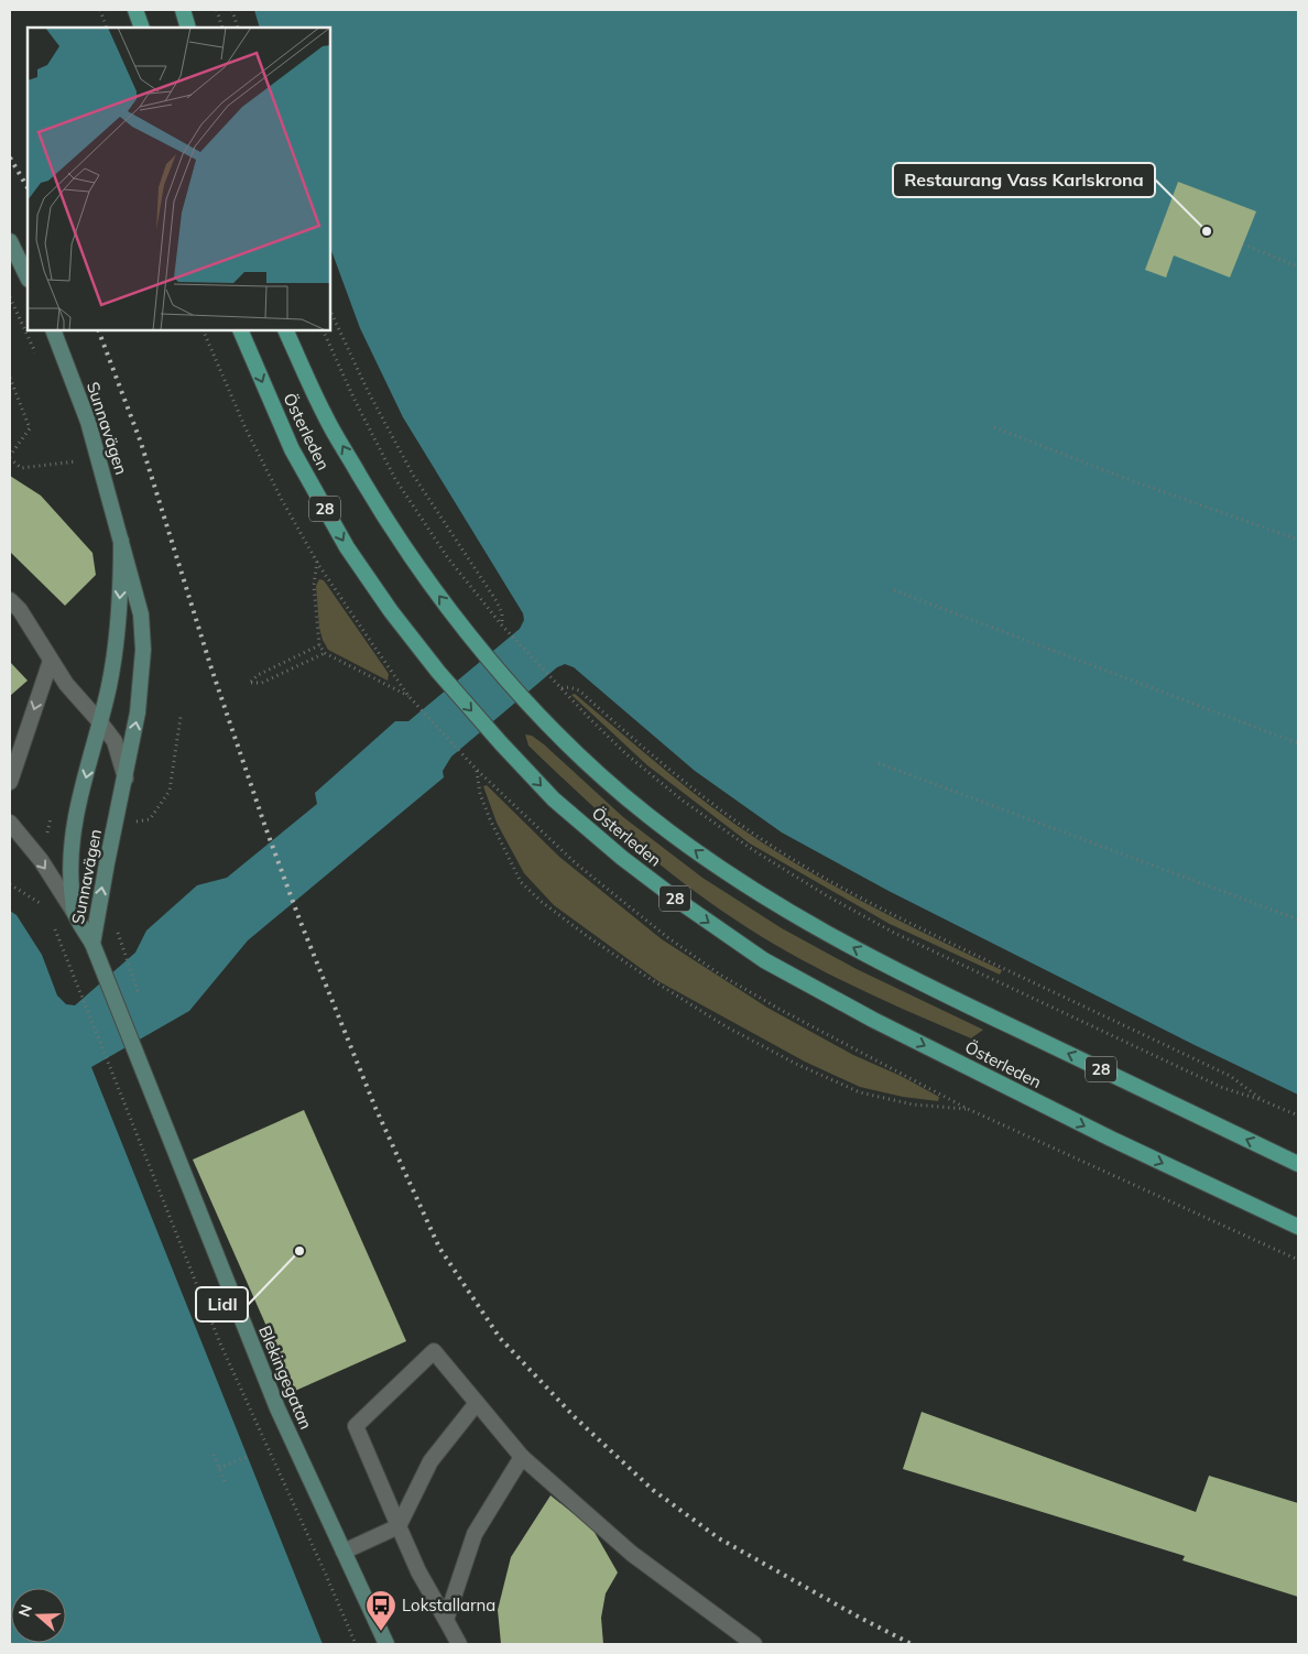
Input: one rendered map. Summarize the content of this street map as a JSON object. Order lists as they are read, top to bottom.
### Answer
{
  "streets": {
    "main road": [
      "Sunnavägen",
      "Österleden",
      "28",
      "Blekingegatan"
    ]
  },
  "crossings": [
    ["Sunnavägen", "Blekingegatan"]
  ],
  "places": {
    "other": ["Restaurang Vass Karlskrona", "Lidl"],
    "bus stop": ["Lokstallarna"]
  },
  "north": "left"
}
